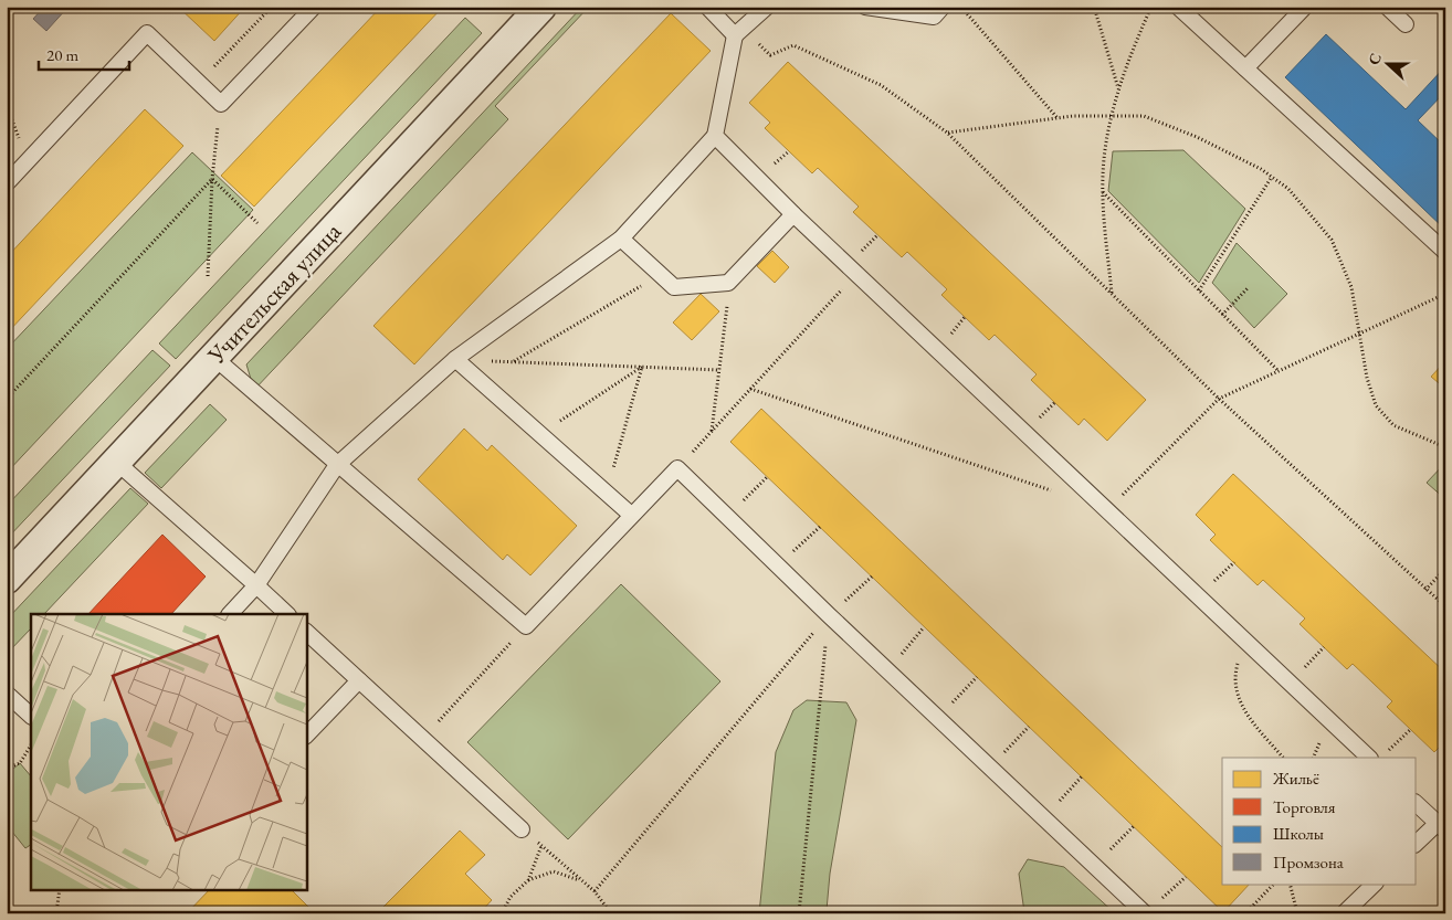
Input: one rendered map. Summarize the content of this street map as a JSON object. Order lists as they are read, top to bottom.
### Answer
{
  "streets": {
    "street": ["Учительская улица"]
  },
  "legend": [
    "Жильё",
    "Торговля",
    "Школы",
    "Промзона"
  ],
  "scale_bar": "20 m",
  "north": "left"
}
